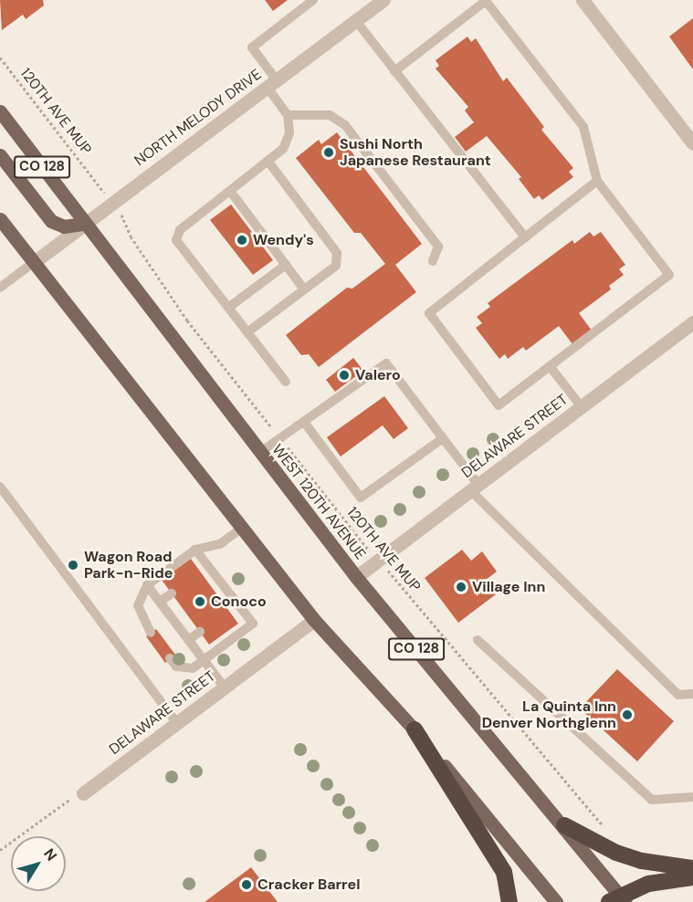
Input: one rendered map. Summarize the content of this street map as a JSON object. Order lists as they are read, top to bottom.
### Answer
{
  "streets": {
    "main road": ["CO 128", "WEST 120TH AVENUE"],
    "street": ["NORTH MELODY DRIVE", "DELAWARE STREET"],
    "path": ["120TH AVE MUP"]
  },
  "crossings": [
    ["120TH AVE MUP", "DELAWARE STREET"],
    ["NORTH MELODY DRIVE", "WEST 120TH AVENUE"],
    ["DELAWARE STREET", "WEST 120TH AVENUE"]
  ],
  "places": [
    "Sushi North Japanese Restaurant",
    "Wendy's",
    "Valero",
    "Wagon Road Park-n-Ride",
    "Village Inn",
    "Conoco",
    "La Quinta Inn Denver Northglenn",
    "Cracker Barrel"
  ],
  "north": "top right"
}
